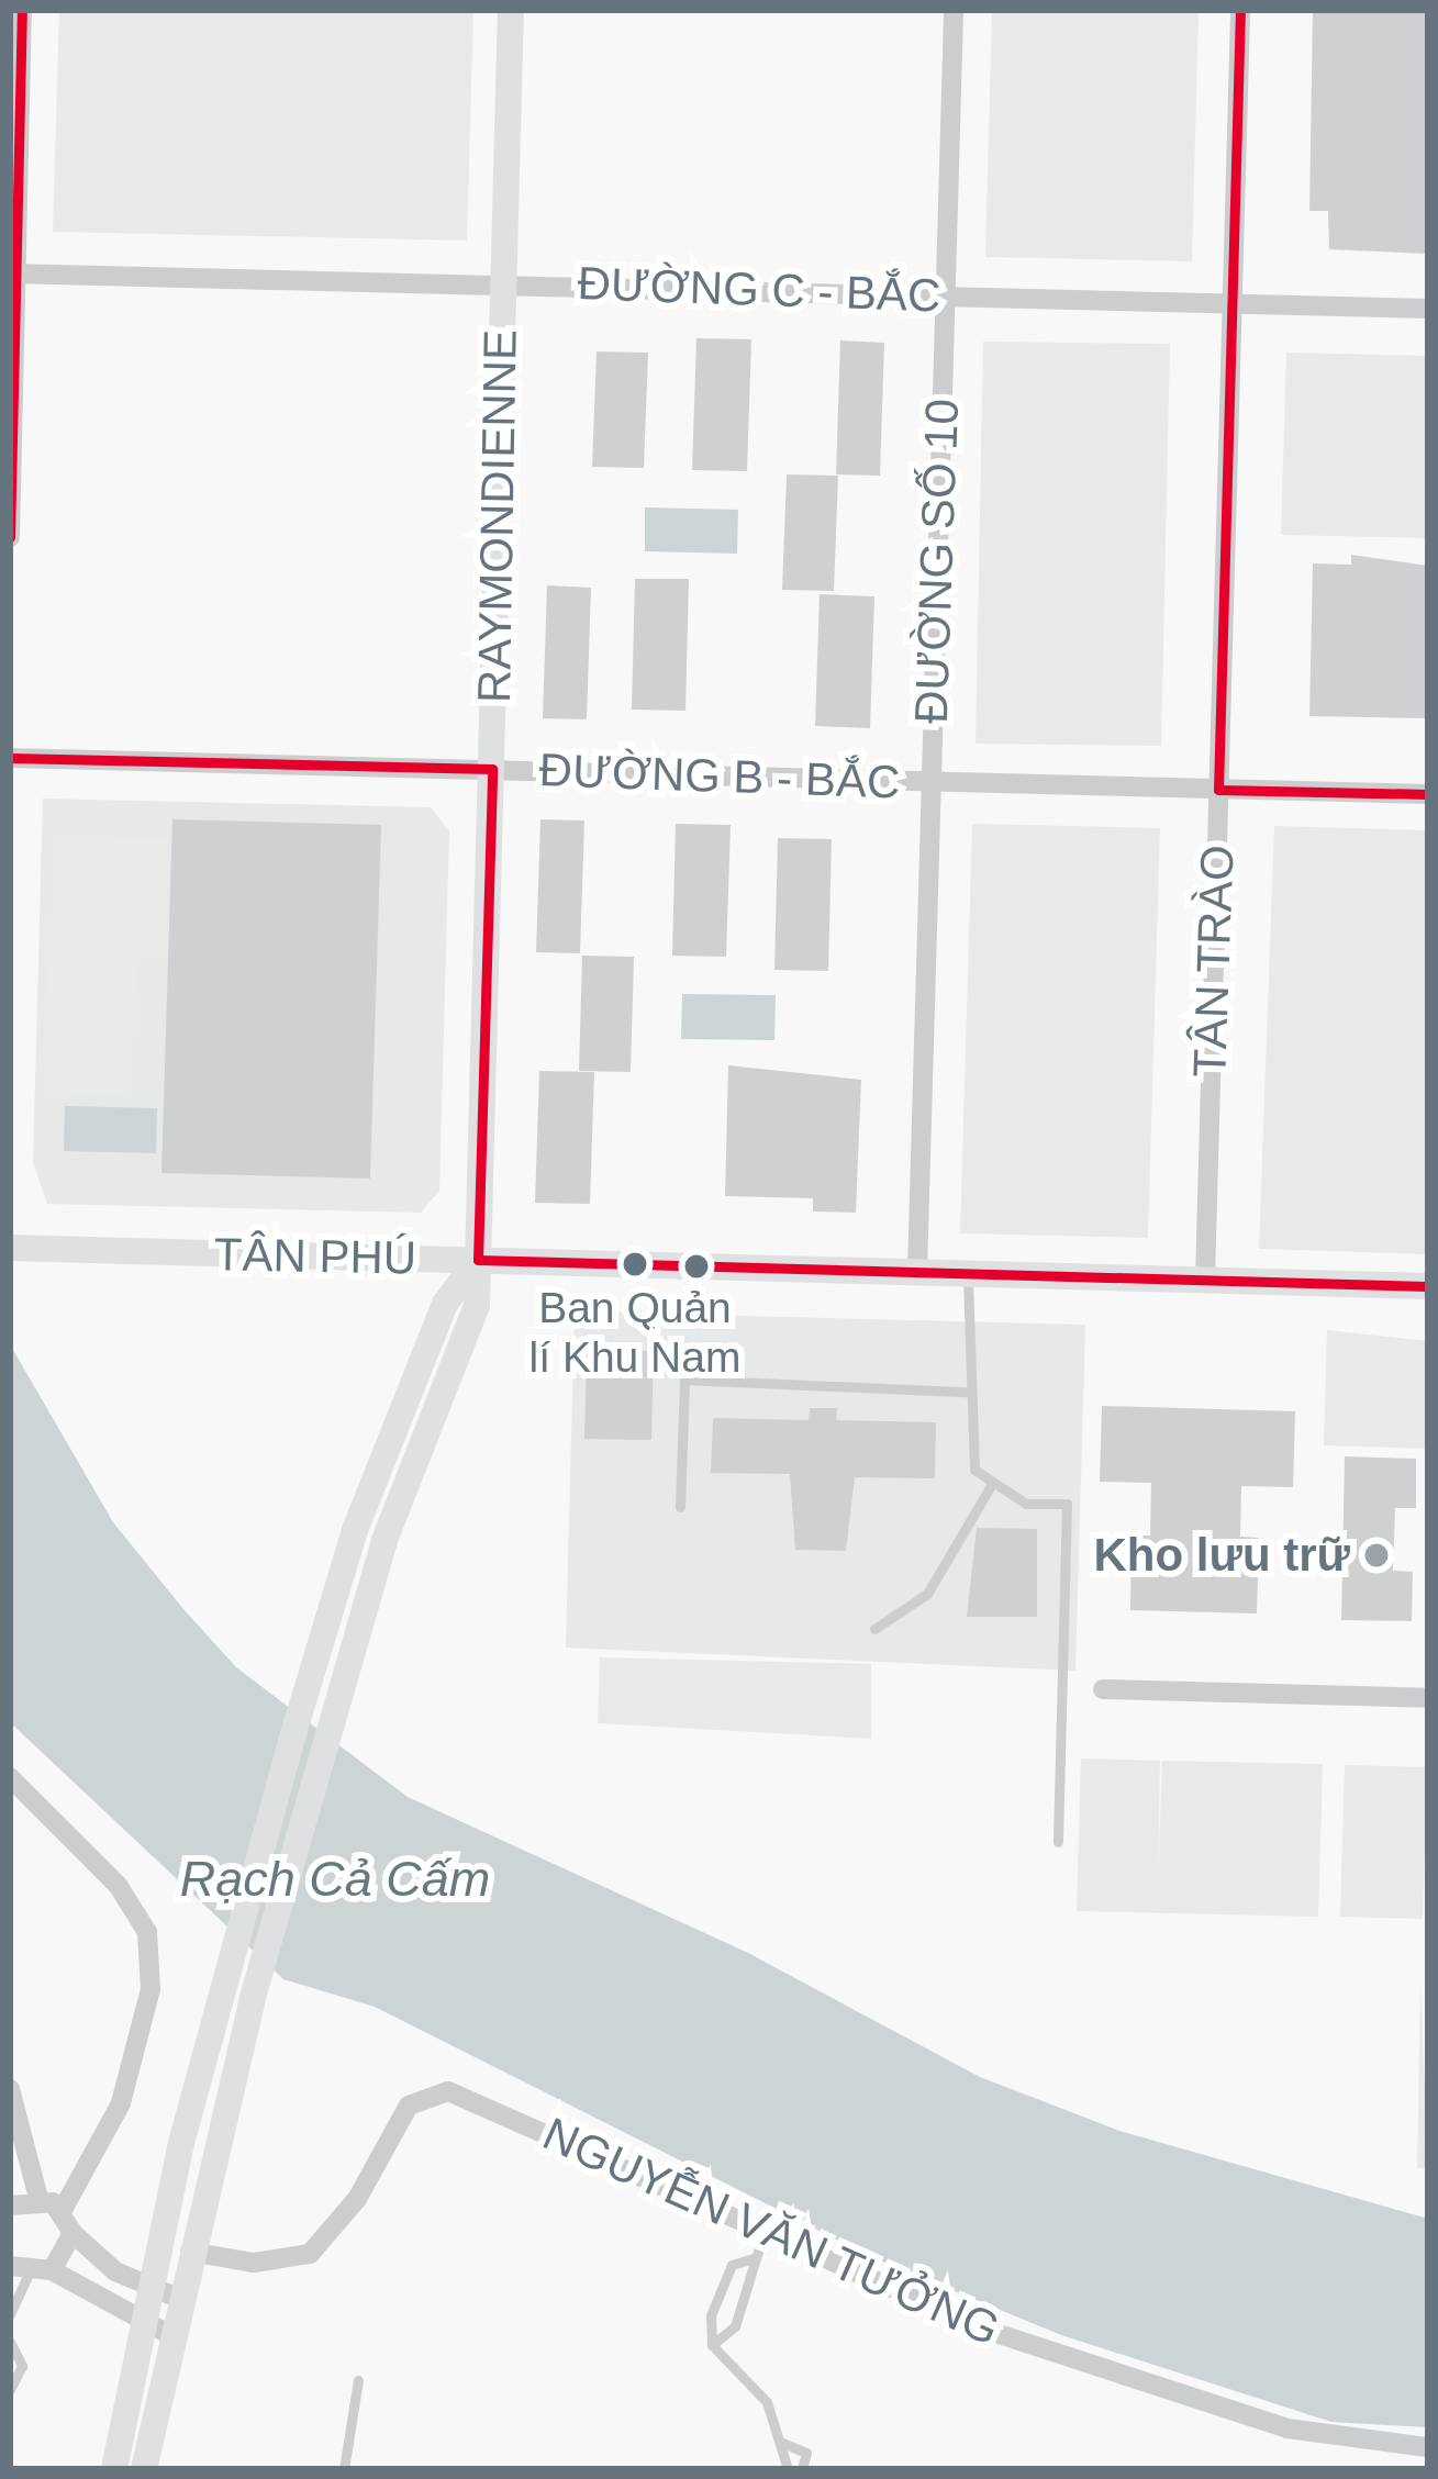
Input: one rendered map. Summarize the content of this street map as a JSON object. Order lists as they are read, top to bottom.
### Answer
{
  "streets": {
    "street": [
      "ĐƯỜNG C - BẮC",
      "RAYMONDIENNE",
      "ĐƯỜNG SỐ 10",
      "ĐƯỜNG B - BẮC",
      "TÂN TRÀO",
      "TÂN PHÚ",
      "NGUYỄN VĂN TƯỞNG"
    ]
  },
  "crossings": [
    ["ĐƯỜNG C - BẮC", "RAYMONDIENNE"],
    ["ĐƯỜNG C - BẮC", "ĐƯỜNG SỐ 10"],
    ["ĐƯỜNG C - BẮC", "TÂN TRÀO"],
    ["RAYMONDIENNE", "ĐƯỜNG B - BẮC"],
    ["RAYMONDIENNE", "TÂN PHÚ"],
    ["RAYMONDIENNE", "NGUYỄN VĂN TƯỞNG"],
    ["ĐƯỜNG SỐ 10", "ĐƯỜNG B - BẮC"],
    ["ĐƯỜNG SỐ 10", "TÂN PHÚ"],
    ["ĐƯỜNG B - BẮC", "TÂN TRÀO"],
    ["TÂN TRÀO", "TÂN PHÚ"]
  ],
  "water": ["Rạch Cả Cấm"],
  "places": ["Ban Quản lí Khu Nam", "Kho lưu trữ"]
}
